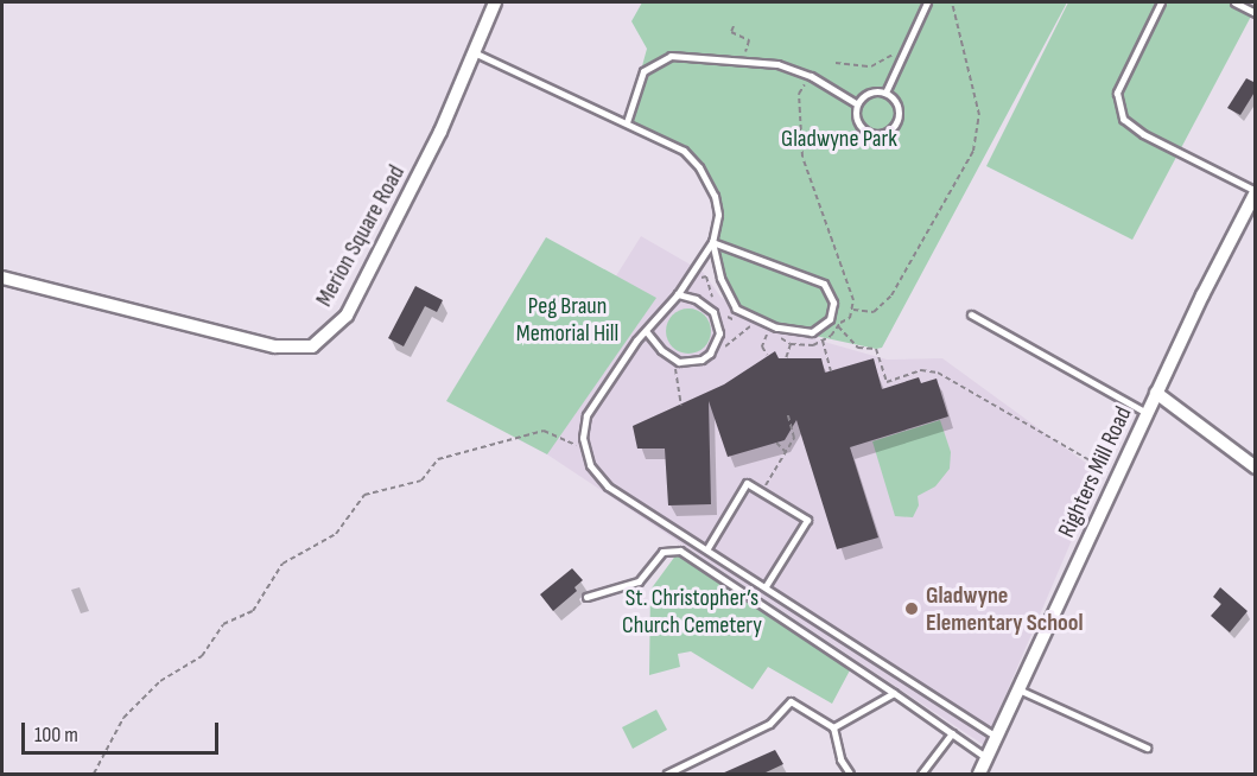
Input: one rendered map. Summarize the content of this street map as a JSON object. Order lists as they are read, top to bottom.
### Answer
{
  "streets": {
    "street": ["Merion Square Road", "Righters Mill Road"]
  },
  "parks": ["Gladwyne Park", "Peg Braun Memorial Hill", "St. Christopher’s Church Cemetery"],
  "places": ["Gladwyne Elementary School"],
  "scale_bar": "100 m"
}
